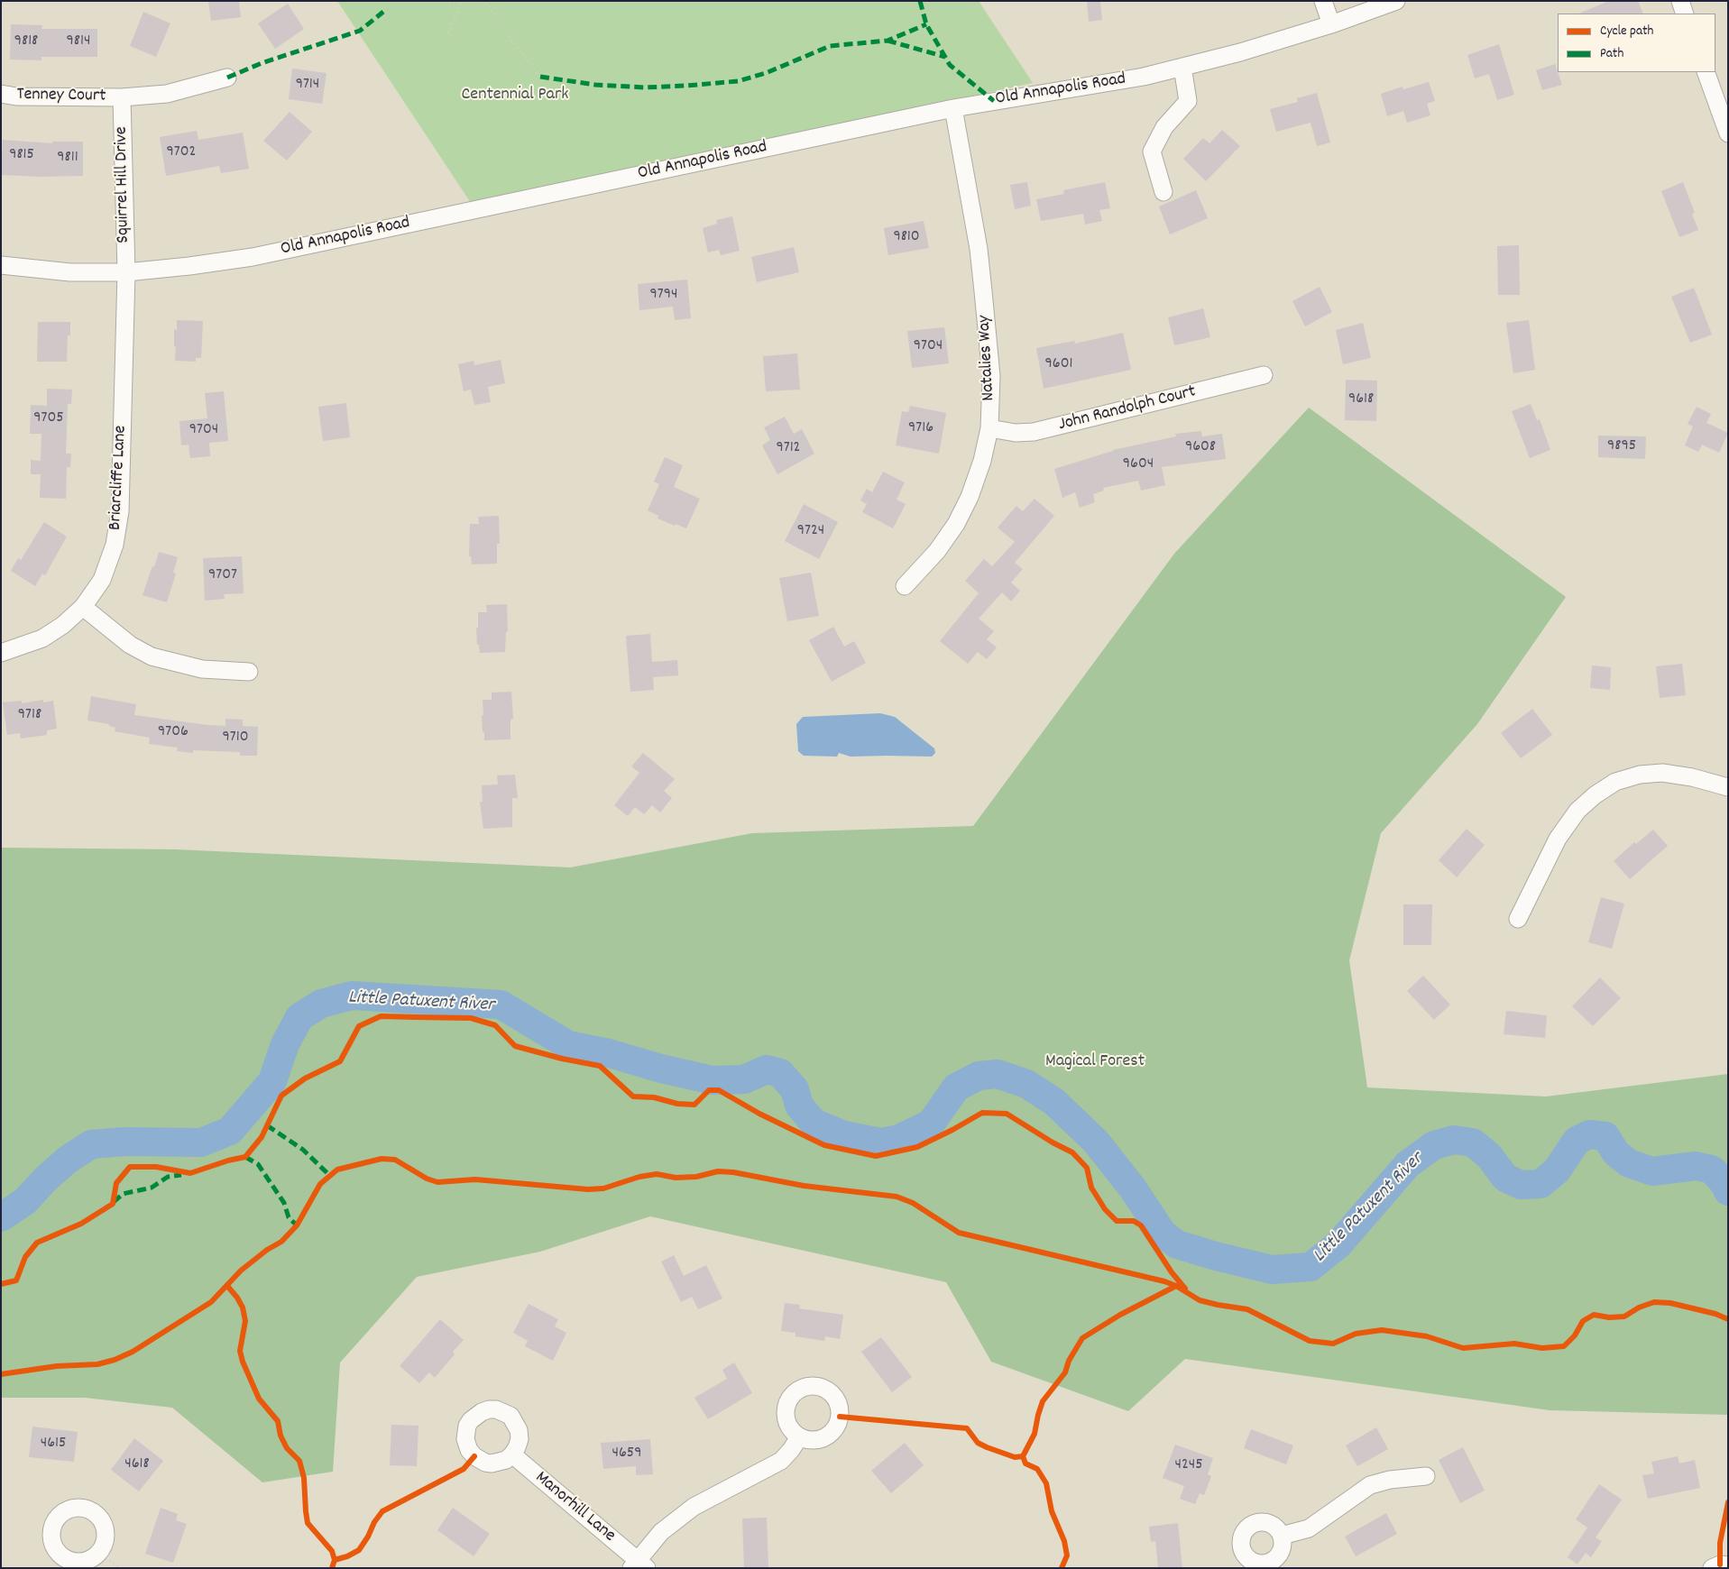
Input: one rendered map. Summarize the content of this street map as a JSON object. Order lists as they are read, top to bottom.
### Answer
{
  "streets": {
    "street": [
      "Old Annapolis Road",
      "Tenney Court",
      "Squirrel Hill Drive",
      "Natalies Way",
      "John Randolph Court",
      "Briarcliffe Lane",
      "Manorhill Lane"
    ]
  },
  "crossings": [
    ["Old Annapolis Road", "Squirrel Hill Drive"],
    ["Old Annapolis Road", "Natalies Way"],
    ["Old Annapolis Road", "Briarcliffe Lane"],
    ["Tenney Court", "Squirrel Hill Drive"],
    ["Squirrel Hill Drive", "Briarcliffe Lane"],
    ["Natalies Way", "John Randolph Court"]
  ],
  "water": ["Little Patuxent River"],
  "parks": ["Centennial Park", "Magical Forest"],
  "house_numbers": [
    "9818",
    "9814",
    "9714",
    "9702",
    "9815",
    "9811",
    "9810",
    "9794",
    "9704",
    "9601",
    "9618",
    "9705",
    "9716",
    "9704",
    "9895",
    "9608",
    "9712",
    "9604",
    "9724",
    "9707",
    "9718",
    "9706",
    "9710",
    "4615",
    "4659",
    "4618",
    "4245"
  ],
  "legend": ["Cycle path", "Path"]
}
